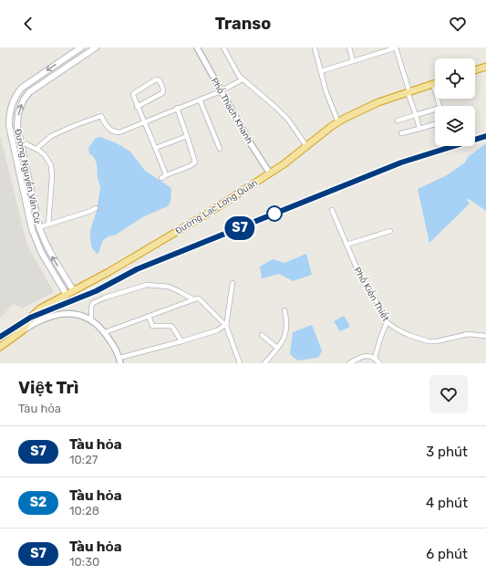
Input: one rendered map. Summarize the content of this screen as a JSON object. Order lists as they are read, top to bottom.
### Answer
{
  "streets": {
    "highway": ["Đường Lạc Long Quân"],
    "main road": ["Đường Nguyễn Văn Cừ"],
    "street": ["Phố Thạch Khanh", "Phố Kiến Thiết"]
  },
  "crossings": [
    ["Phố Thạch Khanh", "Đường Lạc Long Quân"],
    ["Đường Nguyễn Văn Cừ", "Đường Lạc Long Quân"]
  ],
  "page": {
    "header": "Transo",
    "on_map": "S7",
    "heading": ["Việt Trì", "Tàu hỏa"],
    "list": [
      {
        "mark": "S7",
        "name": "Tàu hỏa",
        "note": "10:27",
        "value": "3 phút"
      },
      {
        "mark": "S2",
        "name": "Tàu hỏa",
        "note": "10:28",
        "value": "4 phút"
      },
      {
        "mark": "S7",
        "name": "Tàu hỏa",
        "note": "10:30",
        "value": "6 phút"
      }
    ]
  }
}
